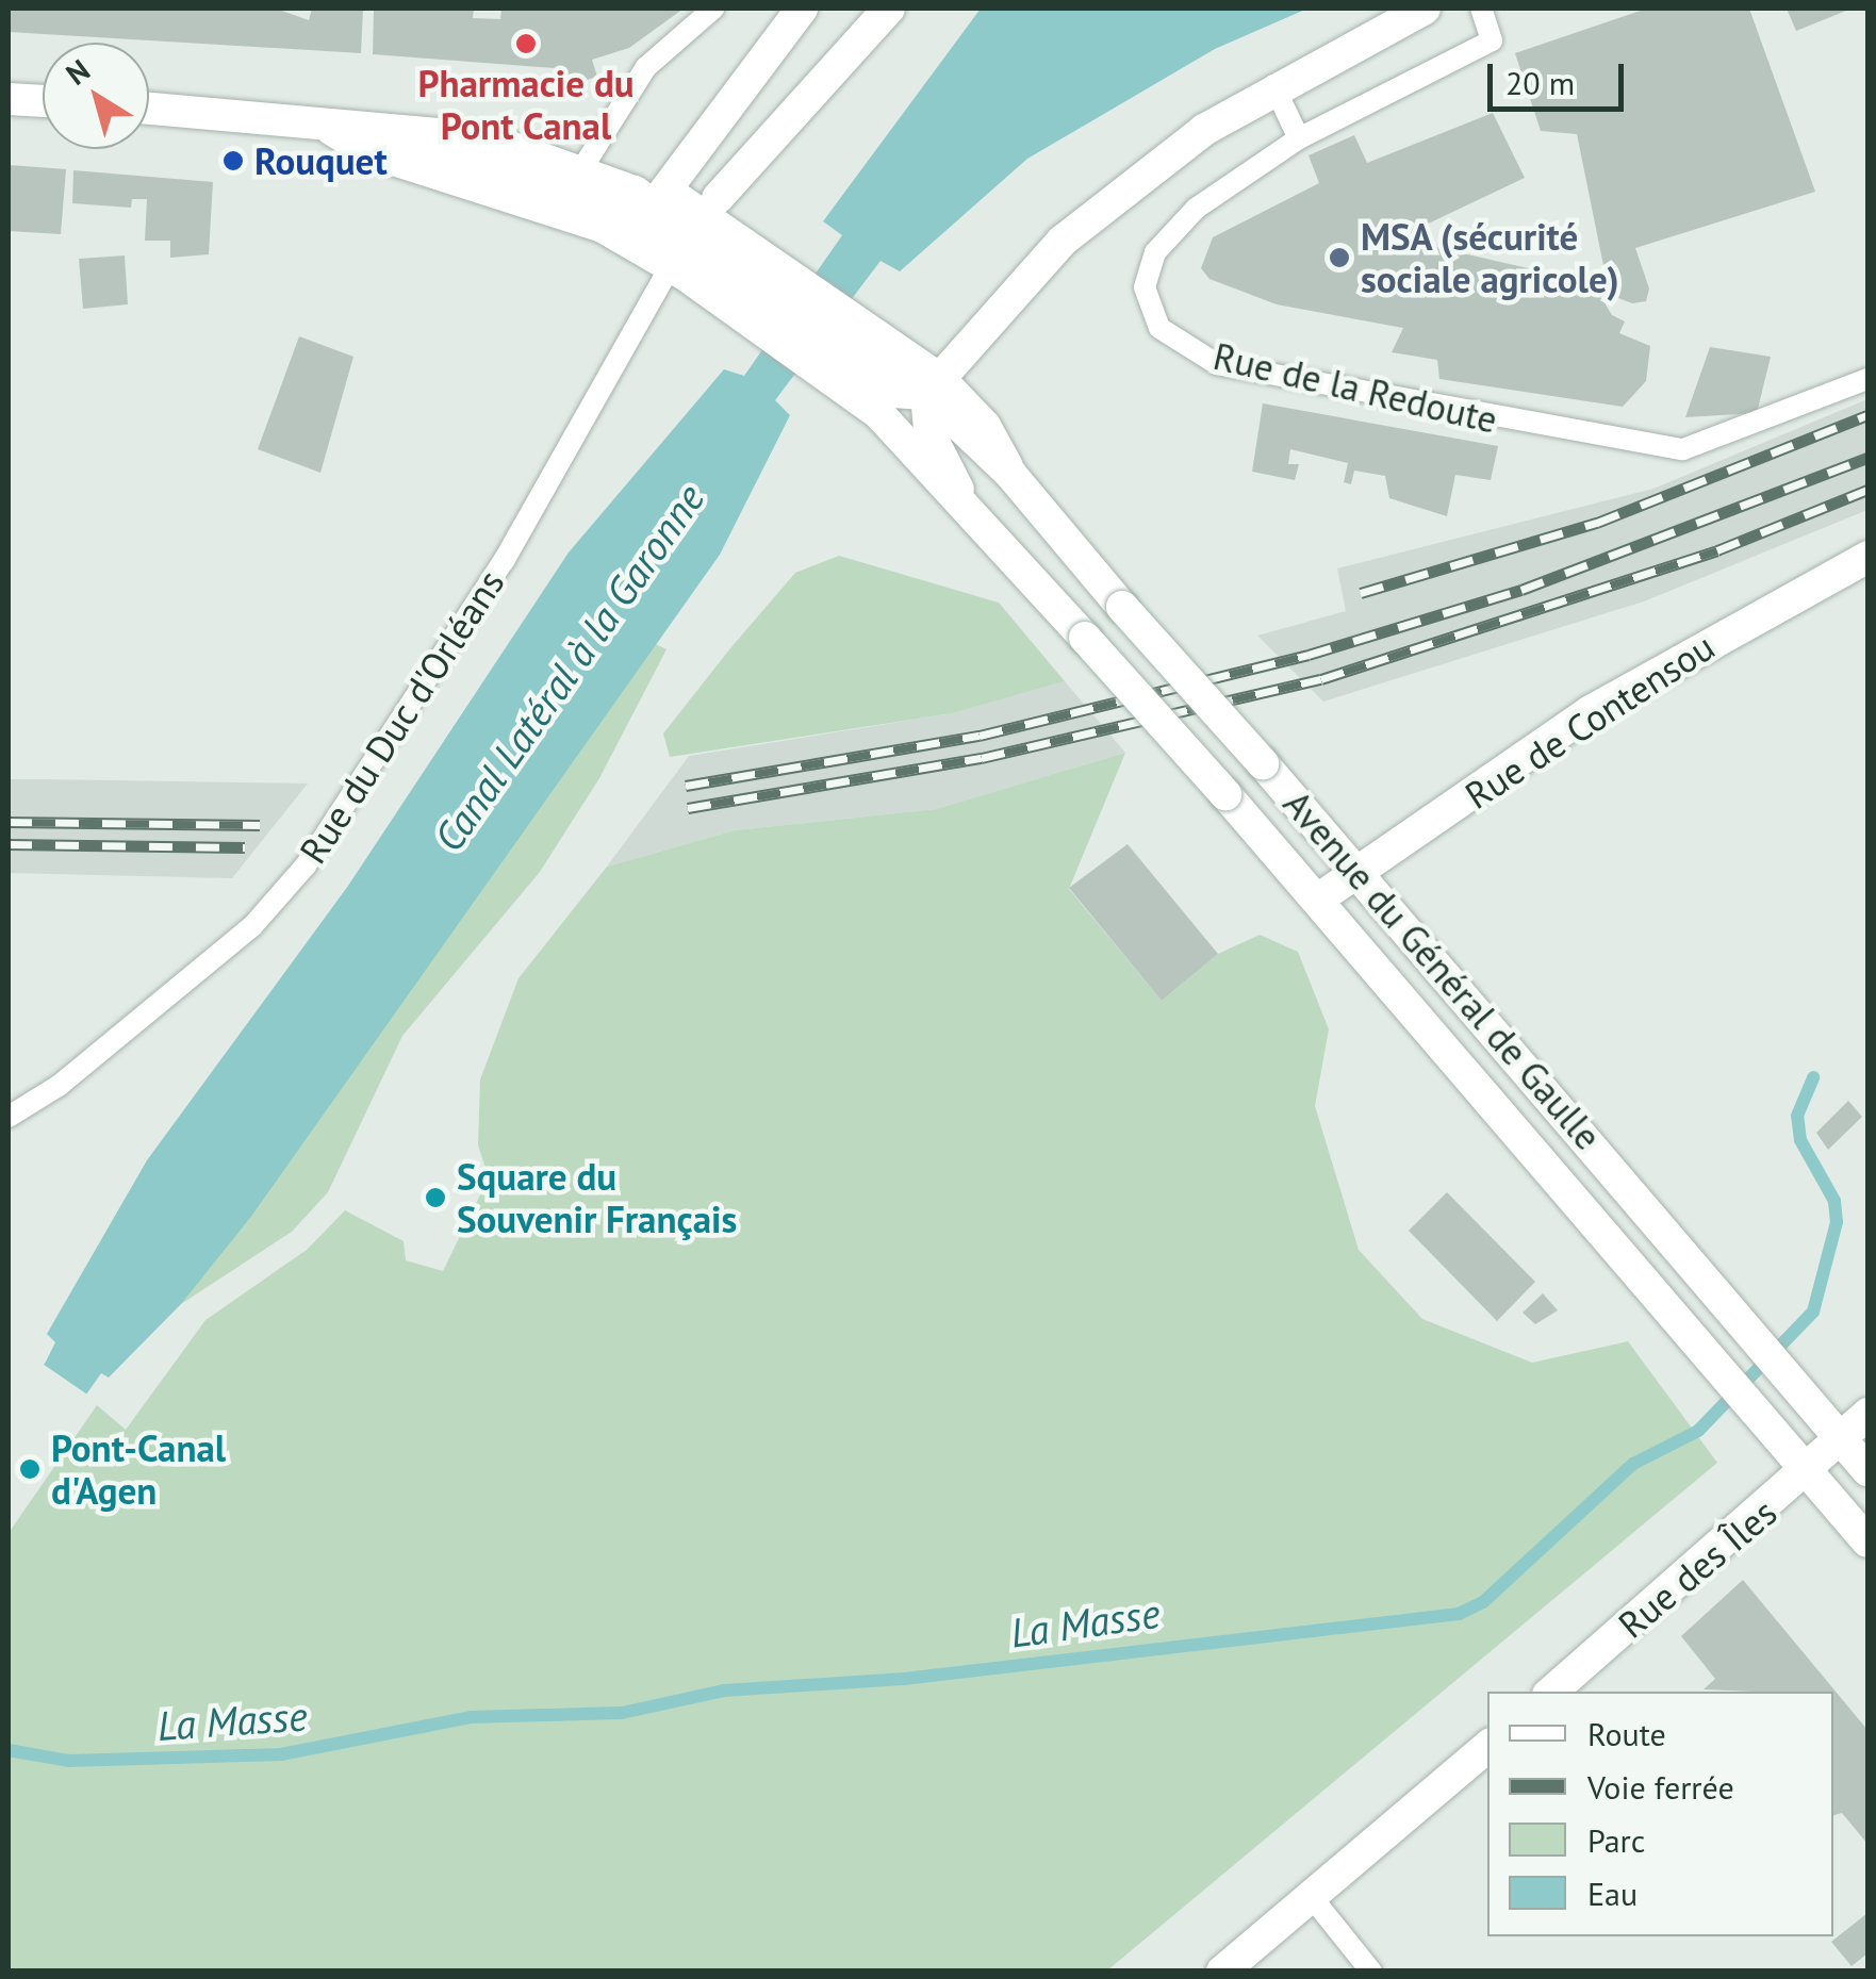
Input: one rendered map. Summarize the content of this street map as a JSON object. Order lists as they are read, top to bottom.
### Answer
{
  "streets": {
    "main road": ["Rue de Contensou", "Avenue du Général de Gaulle", "Rue des Îles"],
    "lane": ["Rue de la Redoute", "Rue du Duc d'Orléans"]
  },
  "crossings": [
    ["Rue de Contensou", "Avenue du Général de Gaulle"],
    ["Avenue du Général de Gaulle", "Rue des Îles"]
  ],
  "water": ["Canal Latéral à la Garonne", "La Masse"],
  "places": [
    "Pharmacie du Pont Canal",
    "Rouquet",
    "MSA (sécurité sociale agricole)",
    "Square du Souvenir Français",
    "Pont-Canal d'Agen"
  ],
  "legend": [
    "Route",
    "Voie ferrée",
    "Parc",
    "Eau"
  ],
  "scale_bar": "20 m",
  "north": "top left"
}
